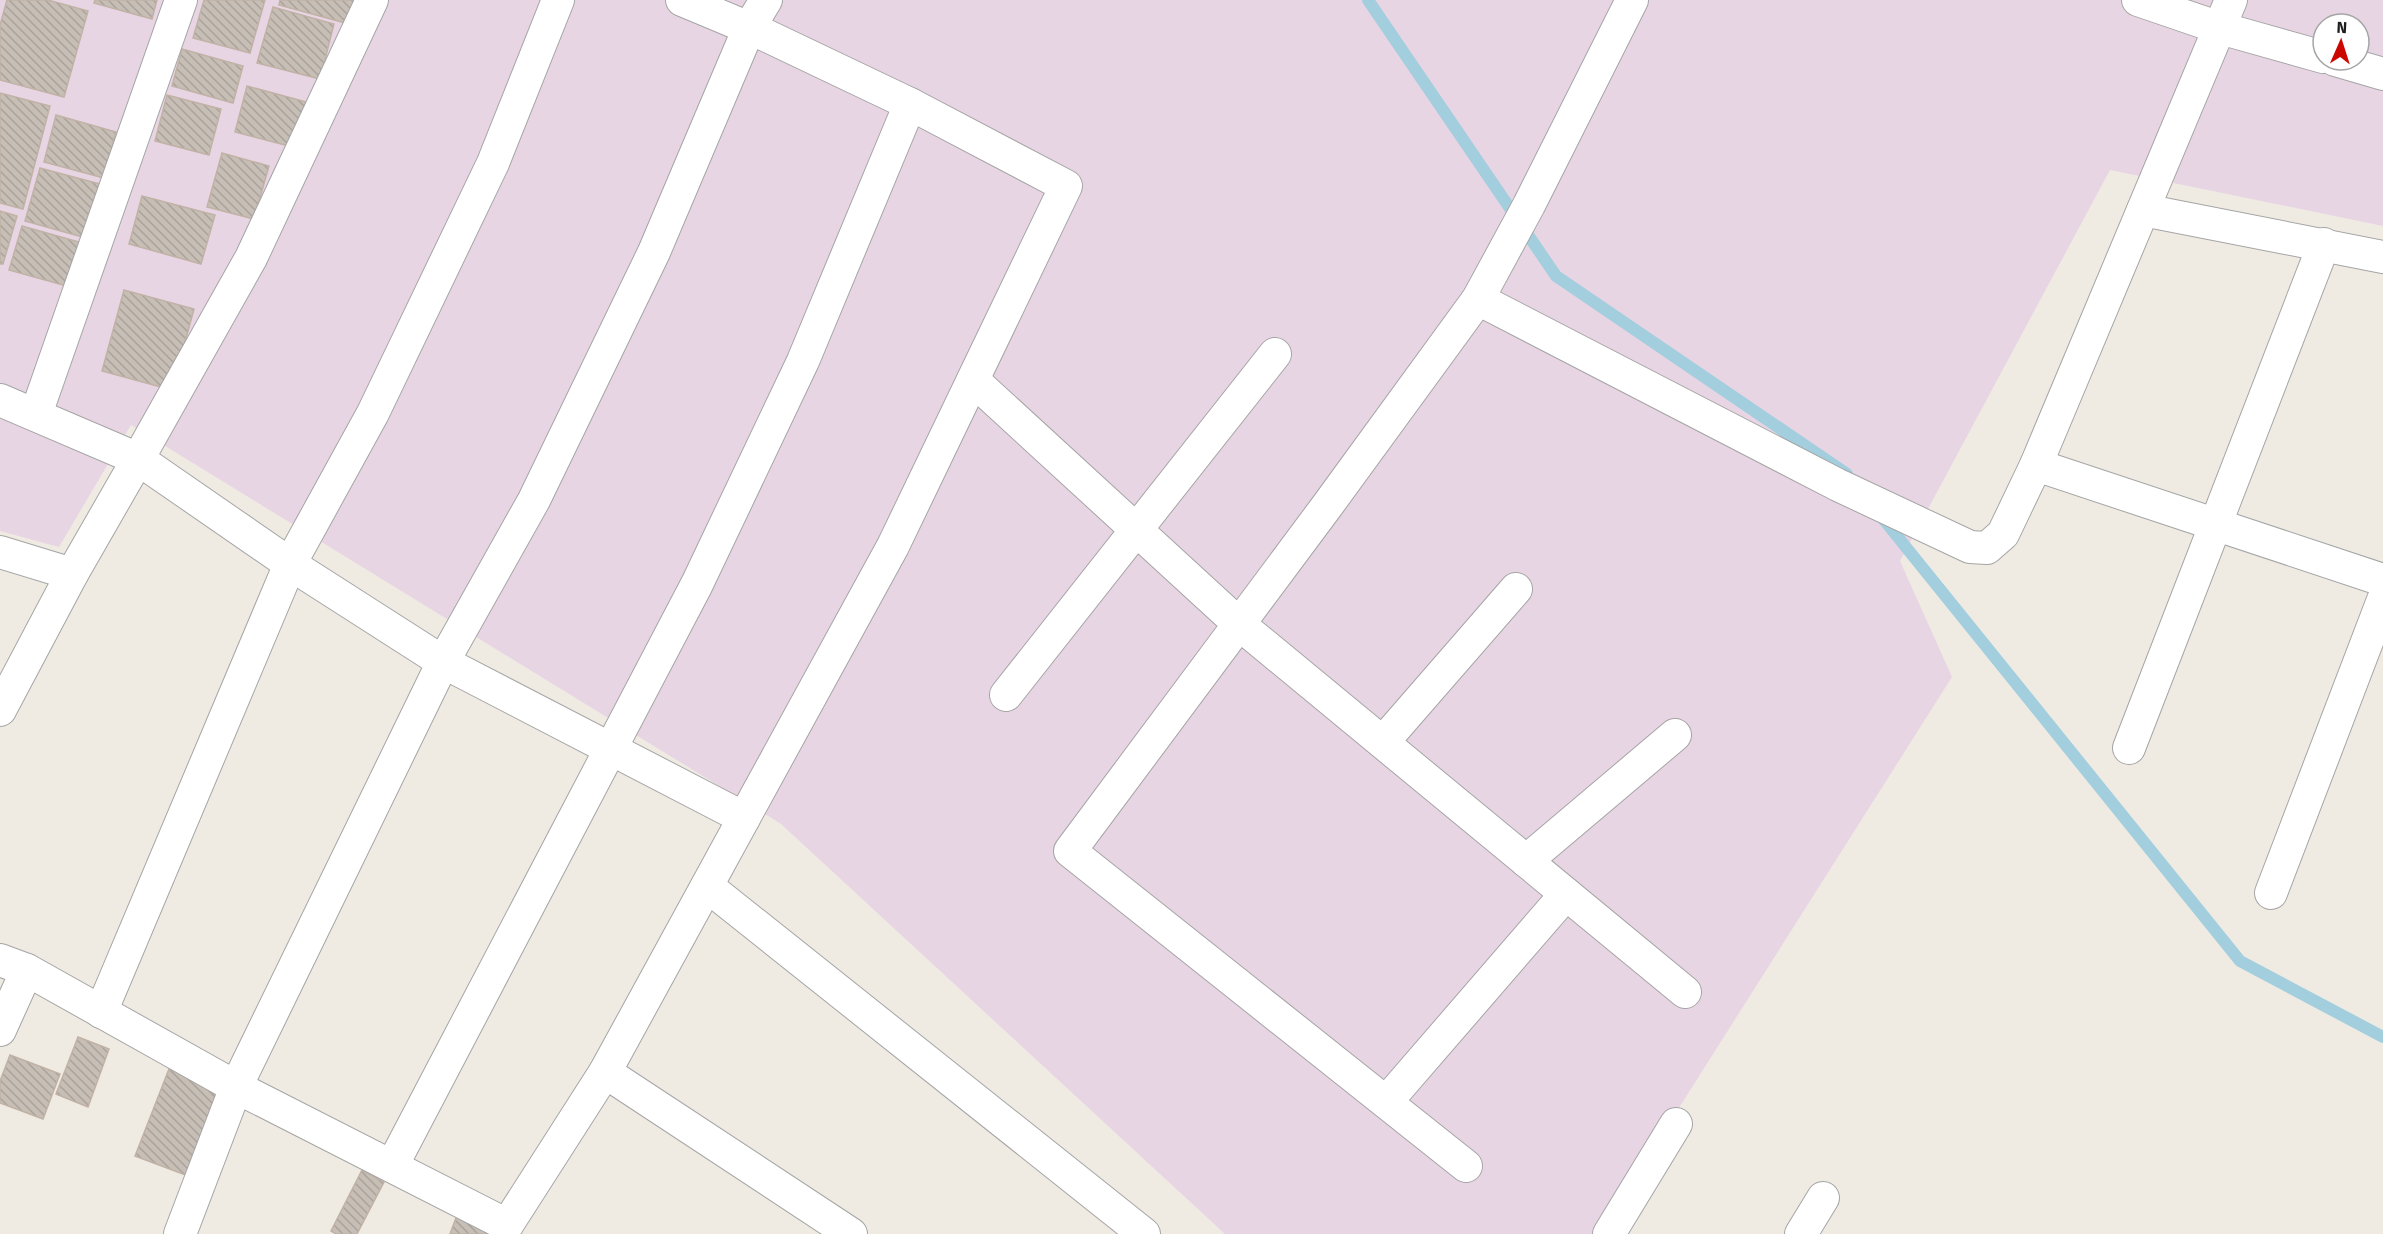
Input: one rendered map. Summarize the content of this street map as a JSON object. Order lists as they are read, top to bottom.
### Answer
{
  "north": "top"
}
